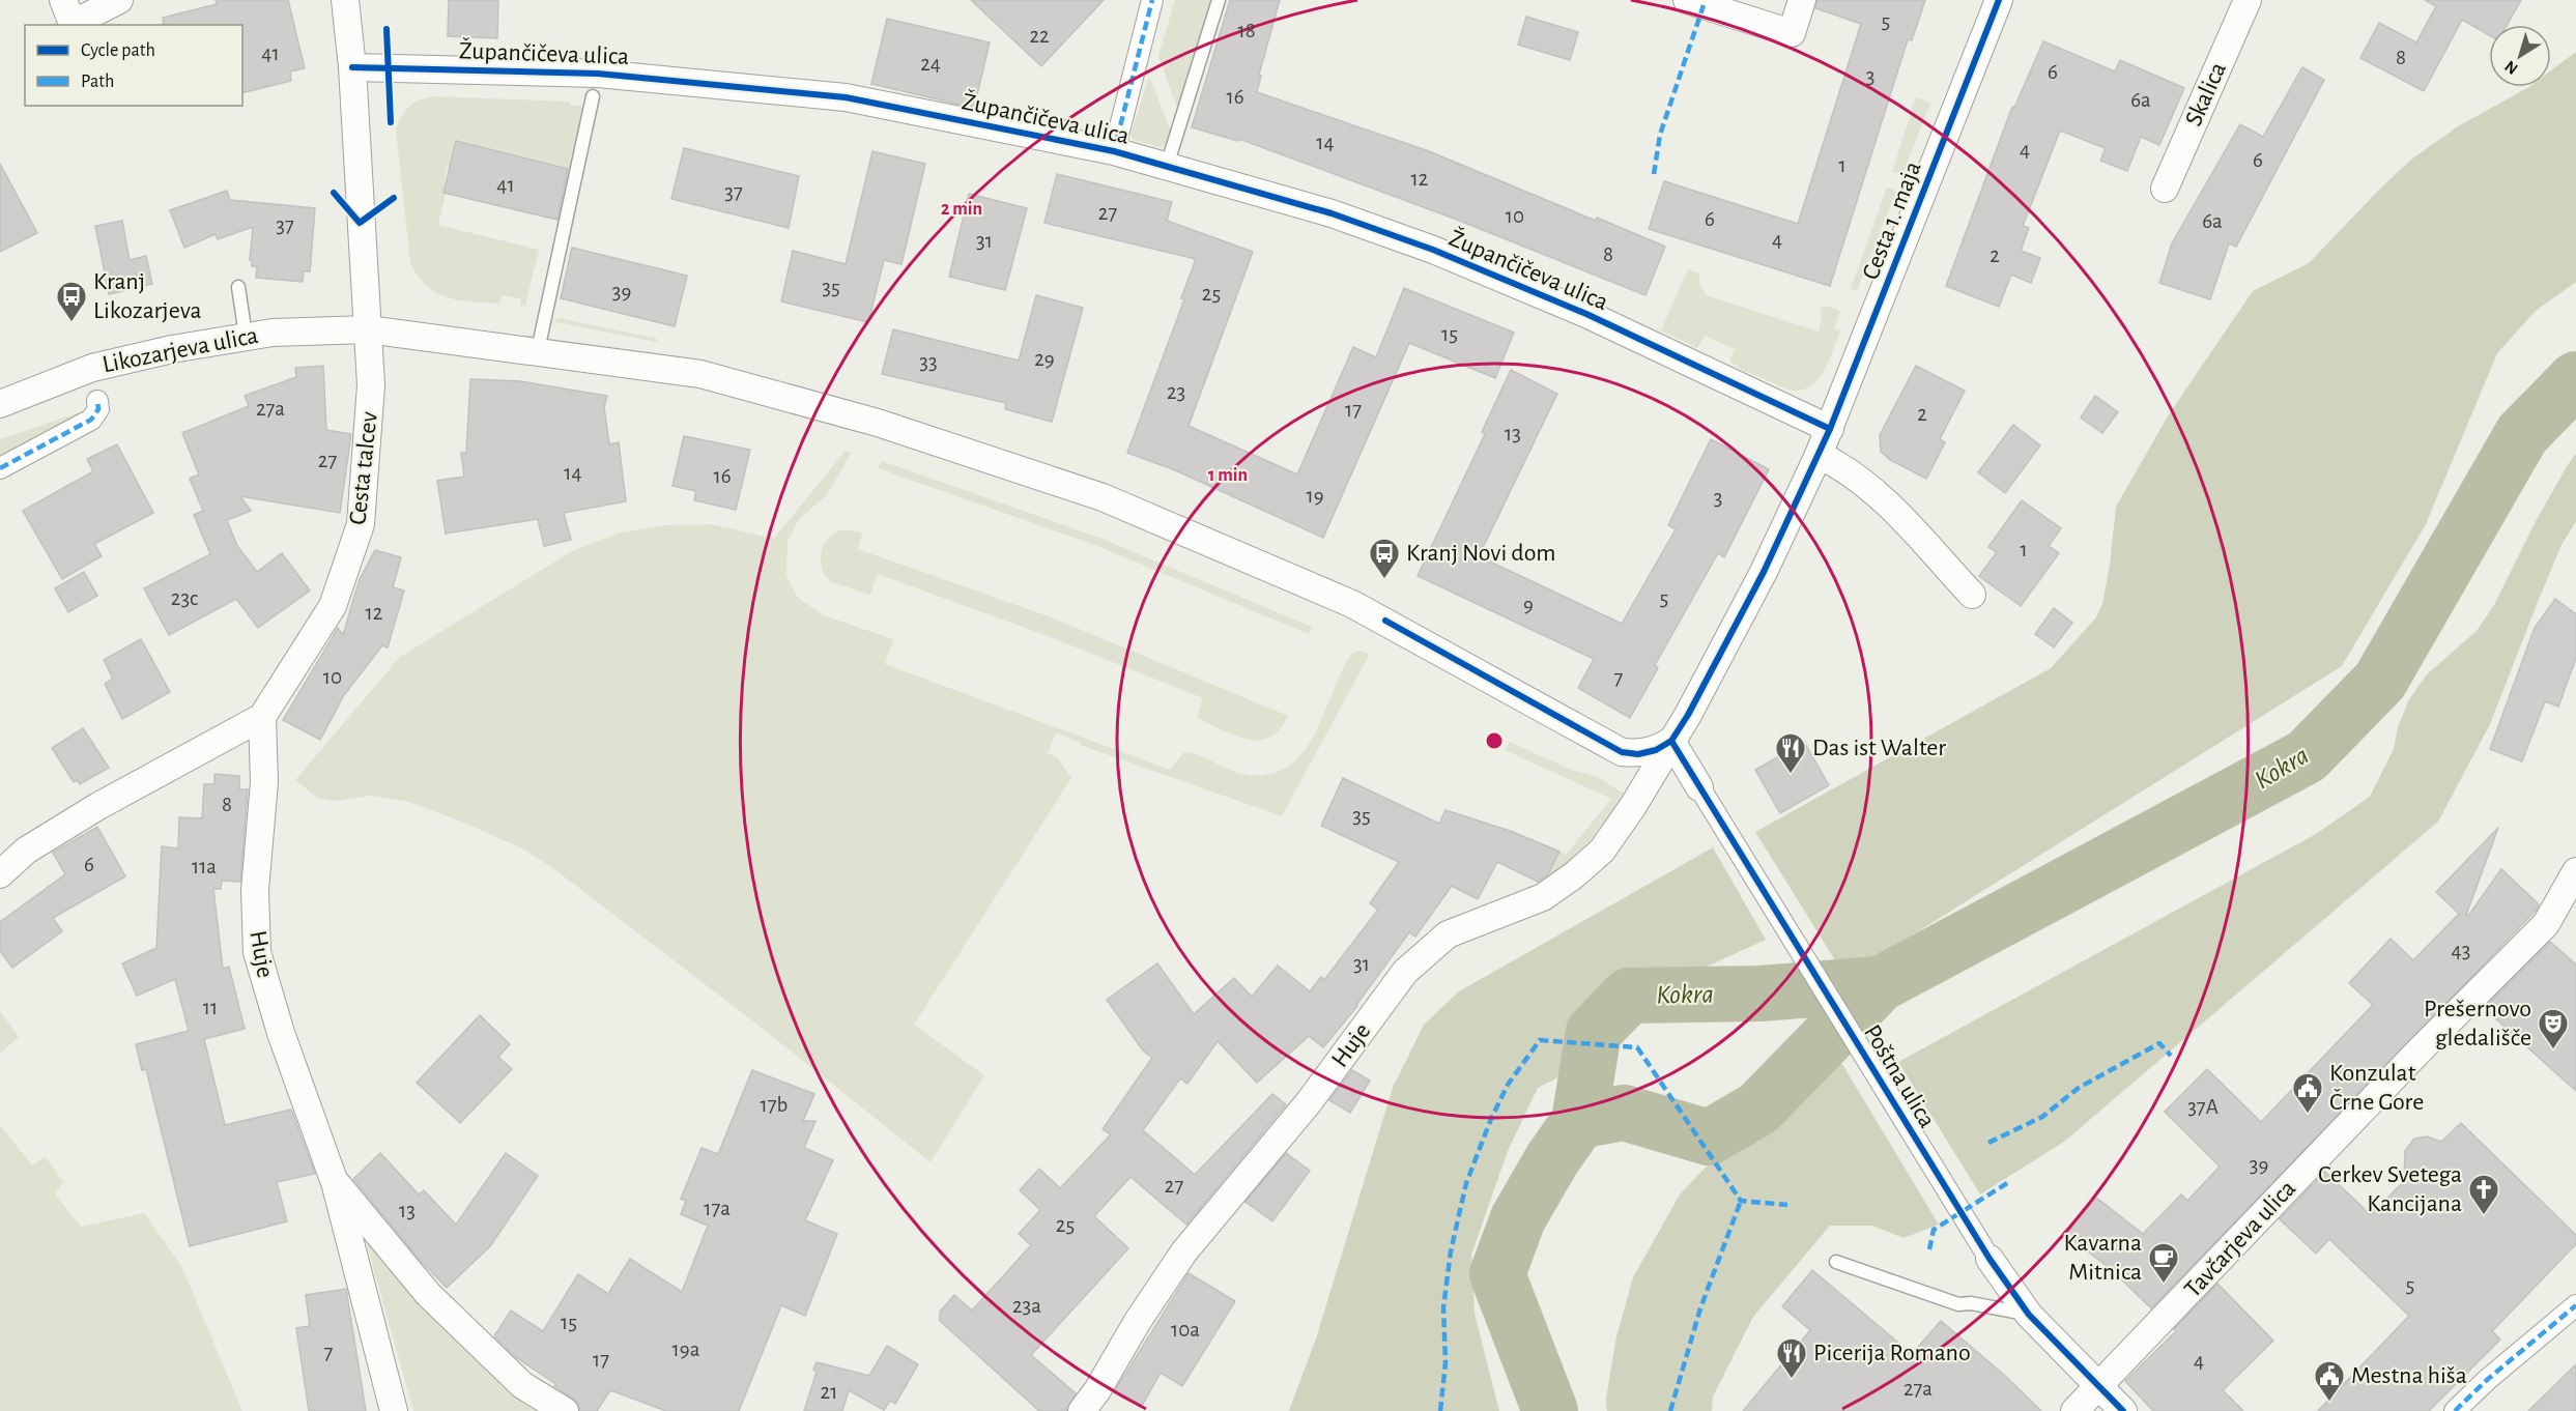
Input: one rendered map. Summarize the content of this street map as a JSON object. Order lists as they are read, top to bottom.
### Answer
{
  "streets": {
    "street": [
      "Župančičeva ulica",
      "Skalica",
      "Cesta 1. maja",
      "Likozarjeva ulica",
      "Cesta talcev",
      "Huje",
      "Poštna ulica",
      "Tavčarjeva ulica"
    ]
  },
  "crossings": [
    ["Župančičeva ulica", "Cesta 1. maja"],
    ["Župančičeva ulica", "Cesta talcev"],
    ["Likozarjeva ulica", "Cesta talcev"],
    ["Cesta talcev", "Huje"],
    ["Huje", "Poštna ulica"],
    ["Poštna ulica", "Tavčarjeva ulica"]
  ],
  "water": ["Kokra"],
  "places": {
    "bus stop": ["Kranj Likozarjeva", "Kranj Novi dom"],
    "restaurant": ["Das ist Walter", "Picerija Romano"],
    "theatre": ["Prešernovo gledališče"],
    "public building": ["Konzulat Črne Gore", "Mestna hiša"],
    "church": ["Cerkev Svetega Kancijana"],
    "cafe": ["Kavarna Mitnica"]
  },
  "house_numbers": [
    "5",
    "18",
    "22",
    "41",
    "8",
    "24",
    "6",
    "3",
    "16",
    "6a",
    "14",
    "4",
    "6",
    "1",
    "12",
    "41",
    "37",
    "27",
    "10",
    "6",
    "6a",
    "37",
    "4",
    "31",
    "8",
    "2",
    "35",
    "39",
    "25",
    "15",
    "29",
    "33",
    "23",
    "27a",
    "17",
    "2",
    "13",
    "27",
    "14",
    "16",
    "19",
    "3",
    "1",
    "23c",
    "5",
    "9",
    "12",
    "10",
    "7",
    "8",
    "35",
    "6",
    "11a",
    "43",
    "31",
    "11",
    "17b",
    "37A",
    "39",
    "27",
    "17a",
    "13",
    "25",
    "5",
    "23a",
    "15",
    "10a",
    "19a",
    "7",
    "17",
    "4",
    "27a",
    "21"
  ],
  "legend": ["Cycle path", "Path"],
  "north": "bottom left",
  "rings": ["2 min", "1 min"]
}
